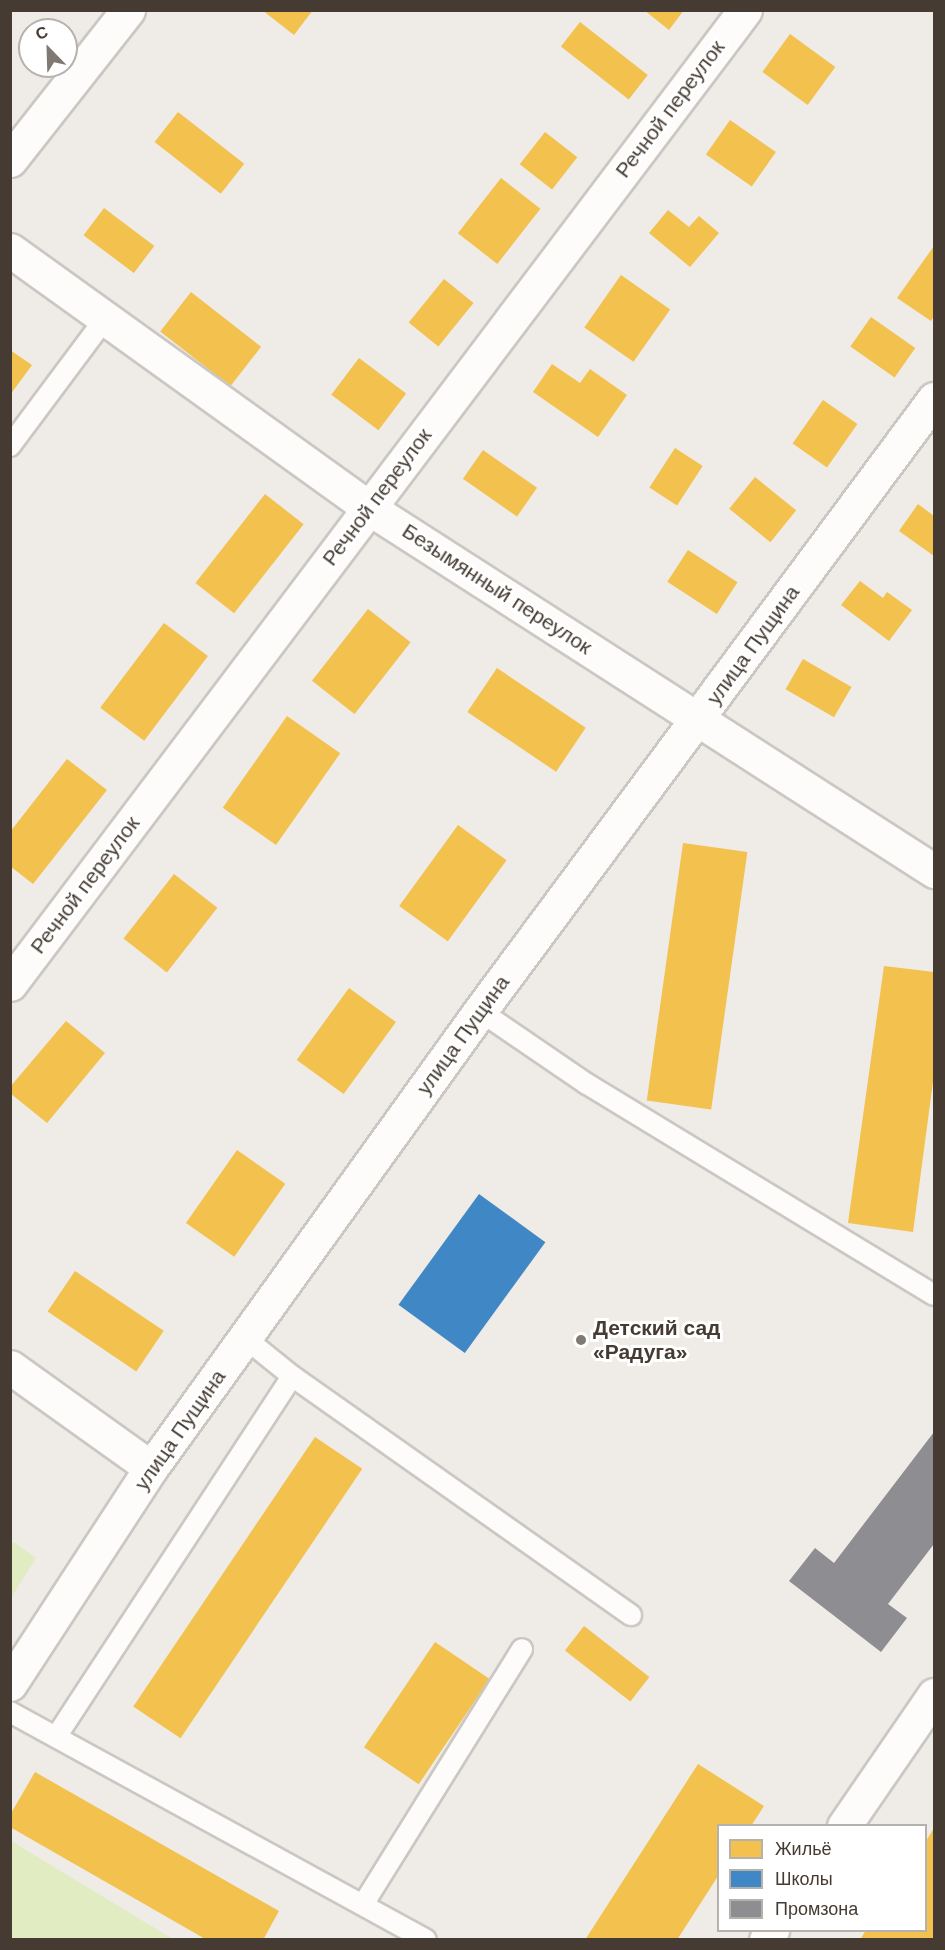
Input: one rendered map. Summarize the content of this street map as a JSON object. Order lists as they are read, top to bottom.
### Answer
{
  "streets": {
    "street": ["Речной переулок", "Безымянный переулок", "улица Пущина"]
  },
  "crossings": [
    ["Речной переулок", "Безымянный переулок"],
    ["Безымянный переулок", "улица Пущина"]
  ],
  "places": ["Детский сад «Радуга»"],
  "legend": ["Жильё", "Школы", "Промзона"],
  "north": "top left"
}
